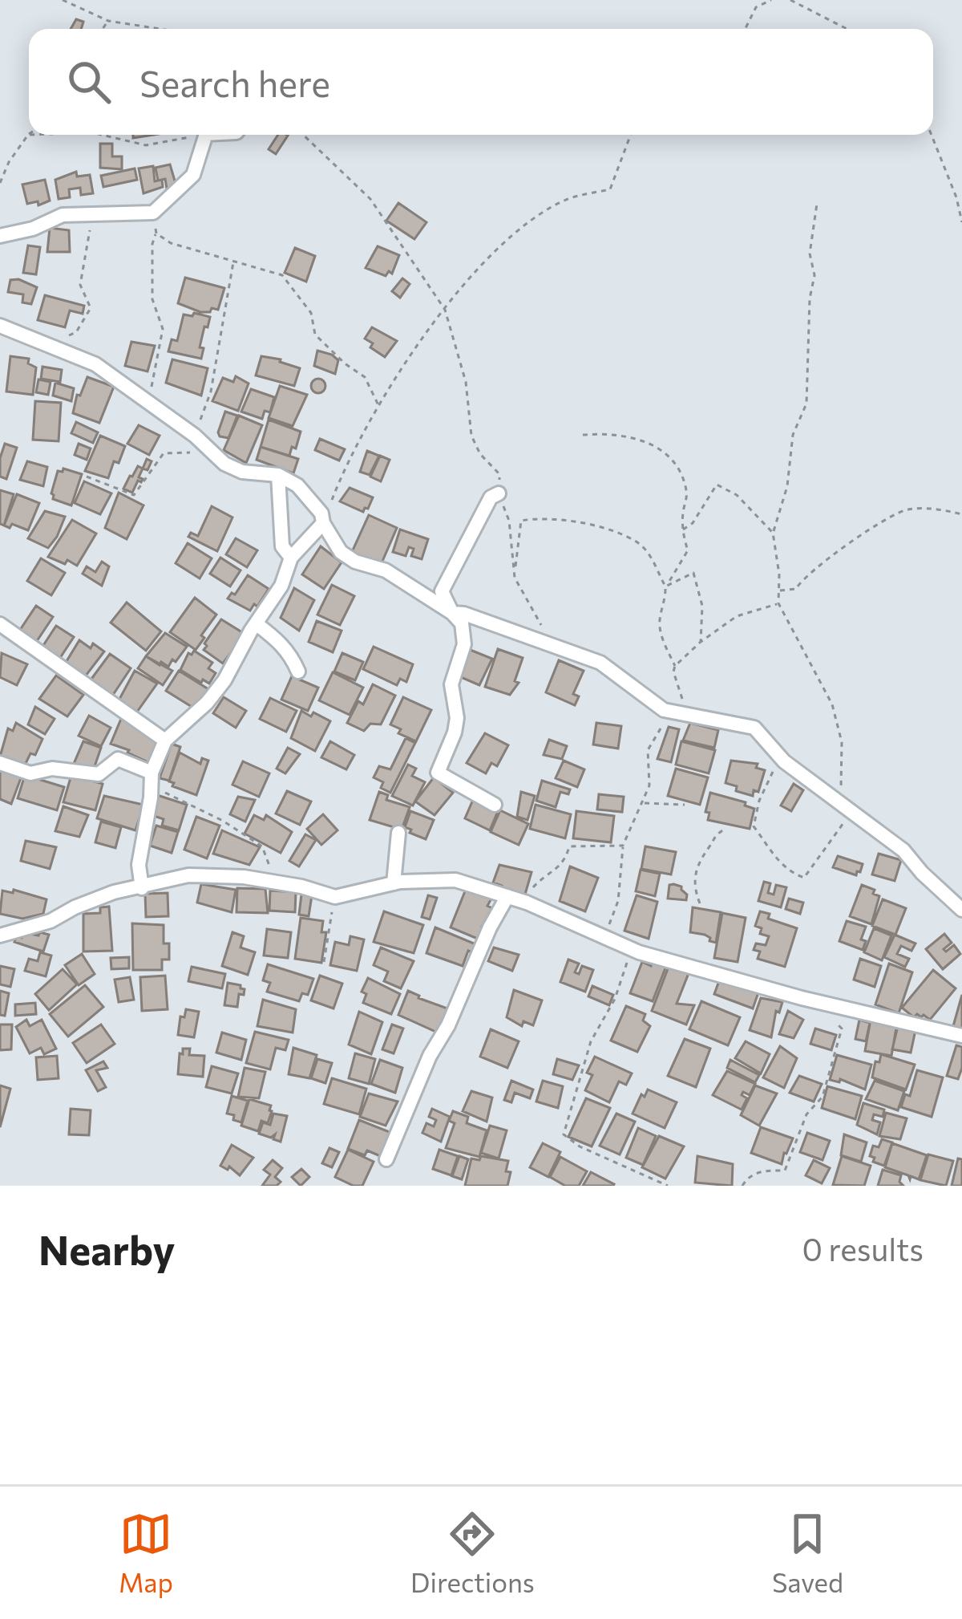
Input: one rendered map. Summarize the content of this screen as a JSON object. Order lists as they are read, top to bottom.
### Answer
{
  "page": {
    "search": "Search here",
    "heading": ["Nearby", "0 results"],
    "nav": ["Map", "Directions", "Saved"]
  }
}
